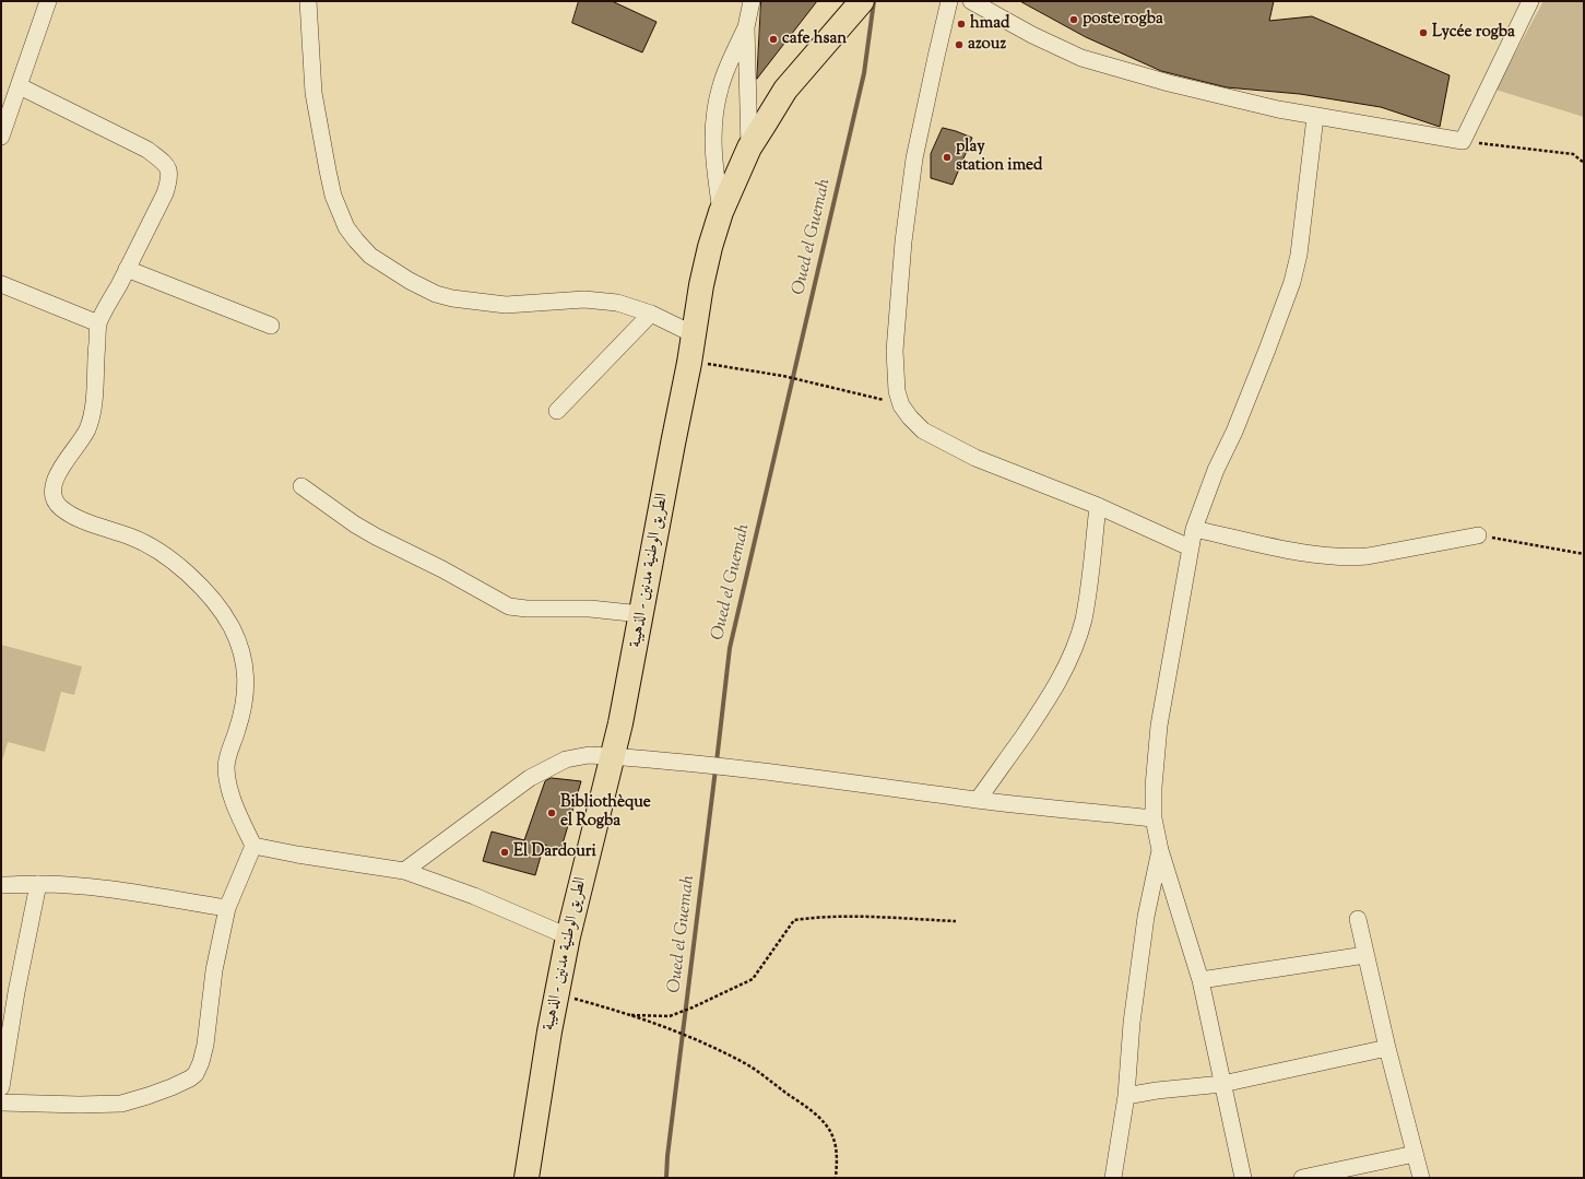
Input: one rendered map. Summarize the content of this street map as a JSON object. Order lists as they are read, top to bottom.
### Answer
{
  "streets": {
    "main road": ["الطريق الوطنية مدنين - الذهيبة"]
  },
  "water": ["Oued el Guemah"],
  "places": [
    "poste rogba",
    "hmad",
    "Lycée rogba",
    "cafe hsan",
    "azouz",
    "play station imed",
    "Bibliothèque el Rogba",
    "El Dardouri"
  ]
}
